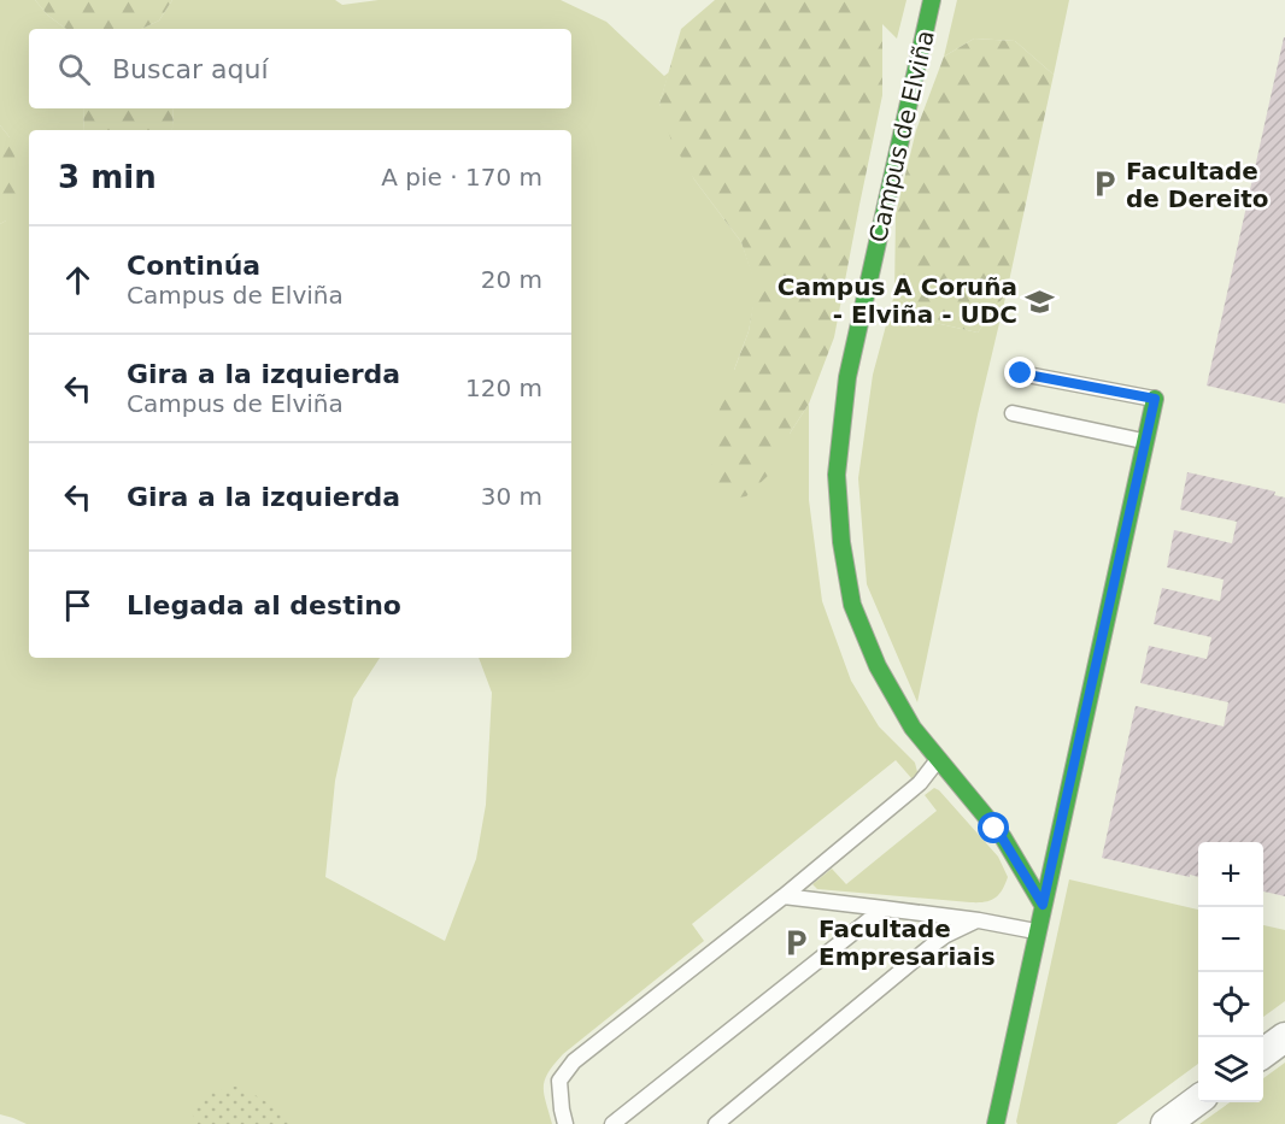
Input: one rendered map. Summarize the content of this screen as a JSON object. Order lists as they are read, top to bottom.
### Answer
{
  "streets": {
    "street": ["Campus de Elviña"]
  },
  "places": {
    "parking": ["Facultade de Dereito", "Facultade Empresariais"],
    "school or university": ["Campus A Coruña - Elviña - UDC"]
  },
  "page": {
    "search": "Buscar aquí",
    "heading": ["3 min", "A pie · 170 m"],
    "list": [
      ["Continúa", "Campus de Elviña", "20 m"],
      ["Gira a la izquierda", "Campus de Elviña", "120 m"],
      ["Gira a la izquierda", "30 m"],
      "Llegada al destino"
    ],
    "map_buttons": ["+", "−"]
  }
}
